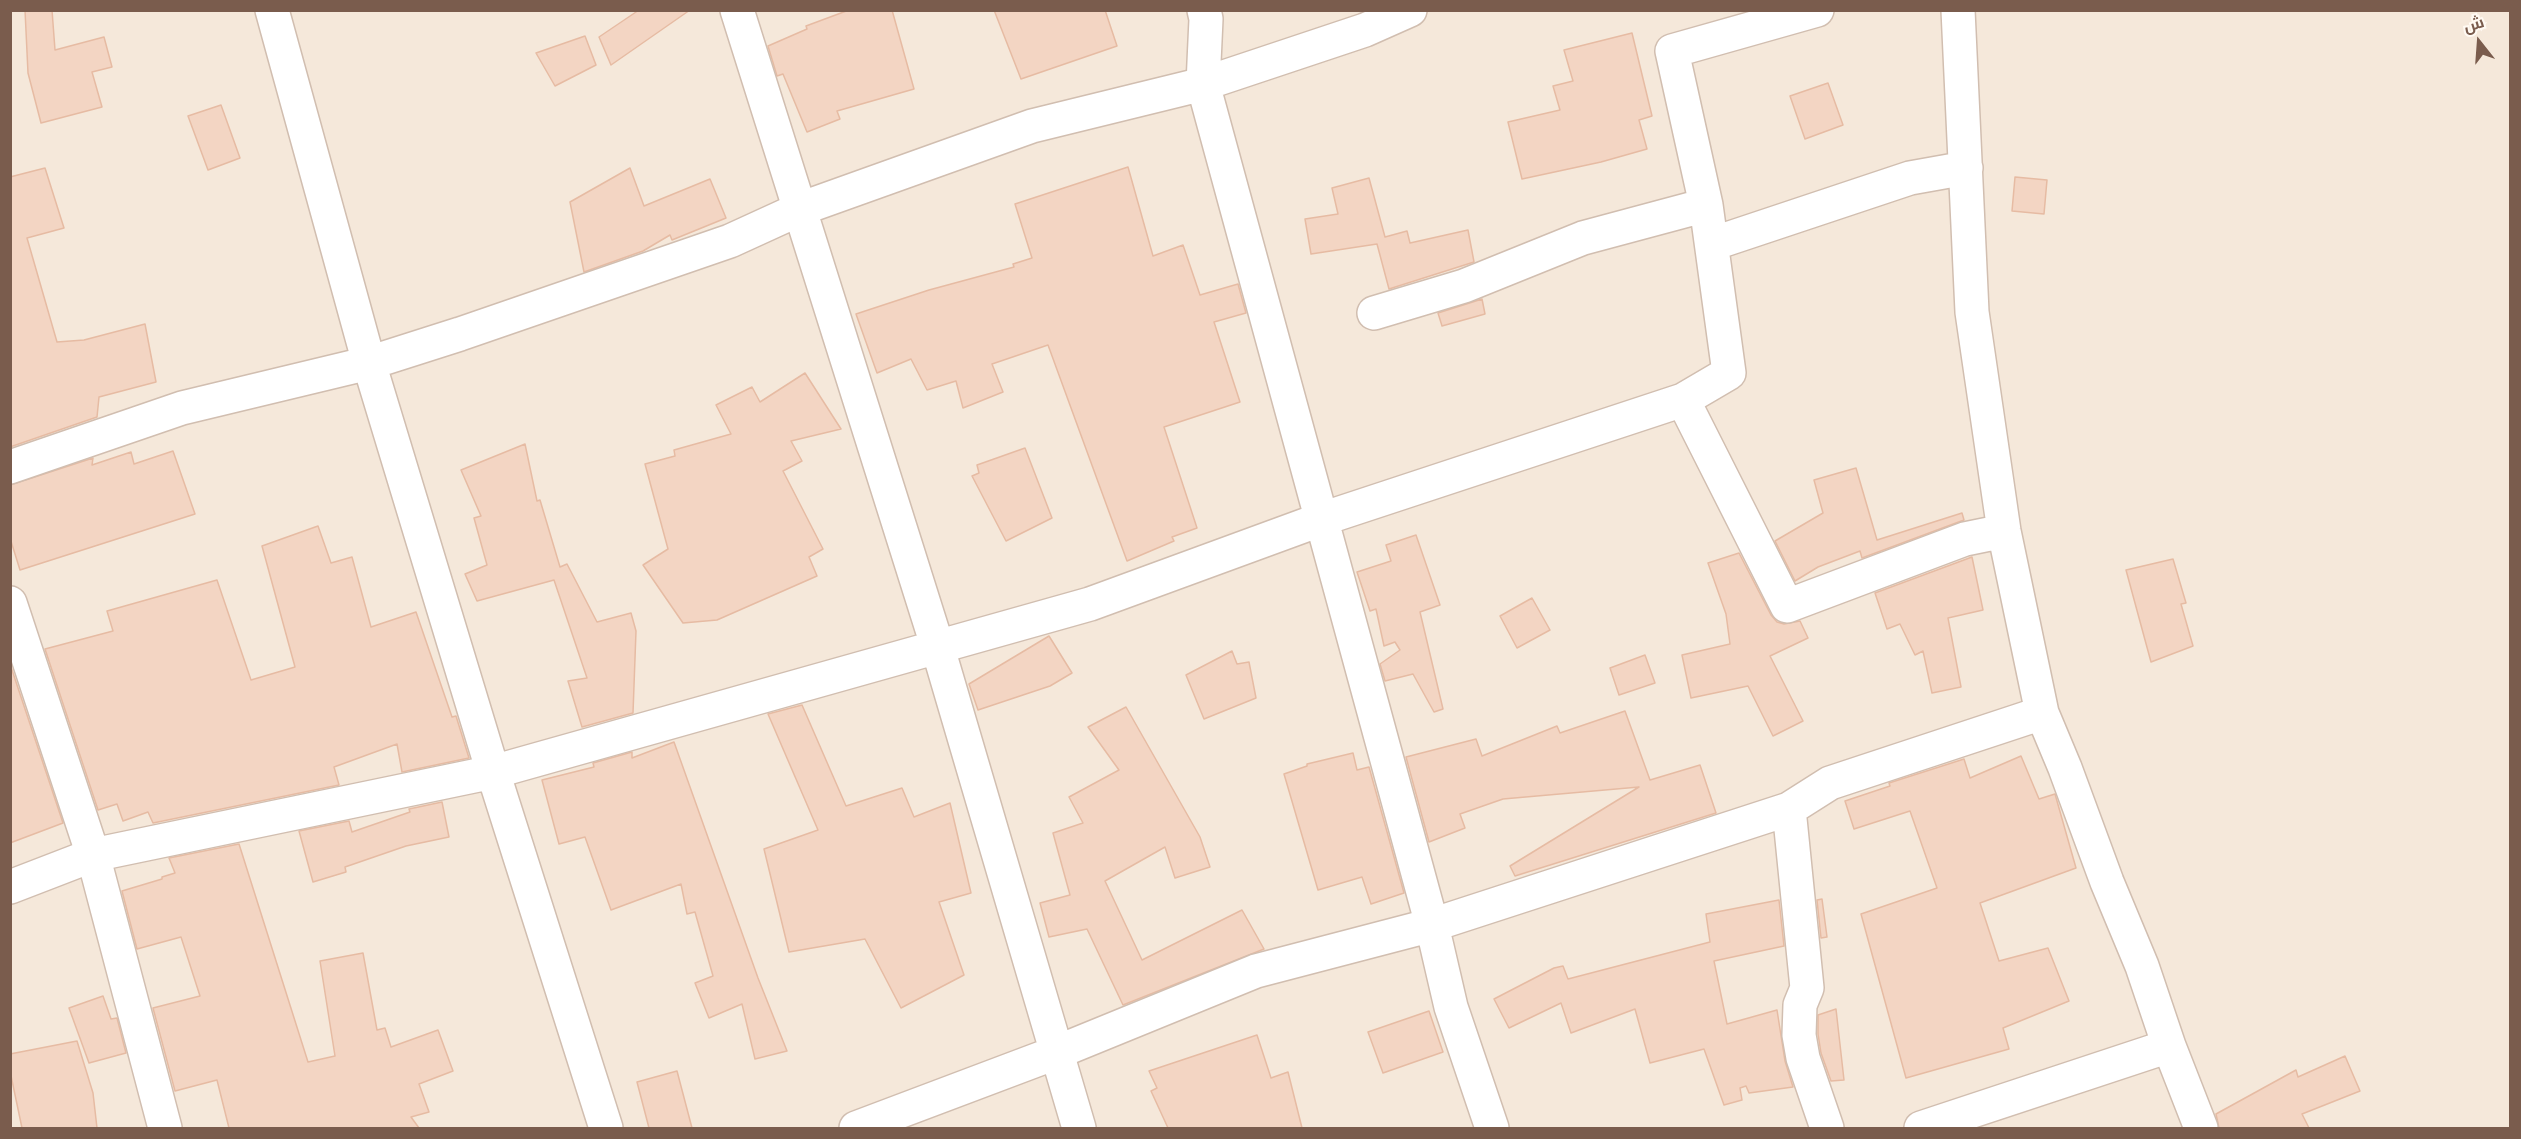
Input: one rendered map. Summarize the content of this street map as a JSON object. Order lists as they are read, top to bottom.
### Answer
{
  "north": "top"
}
